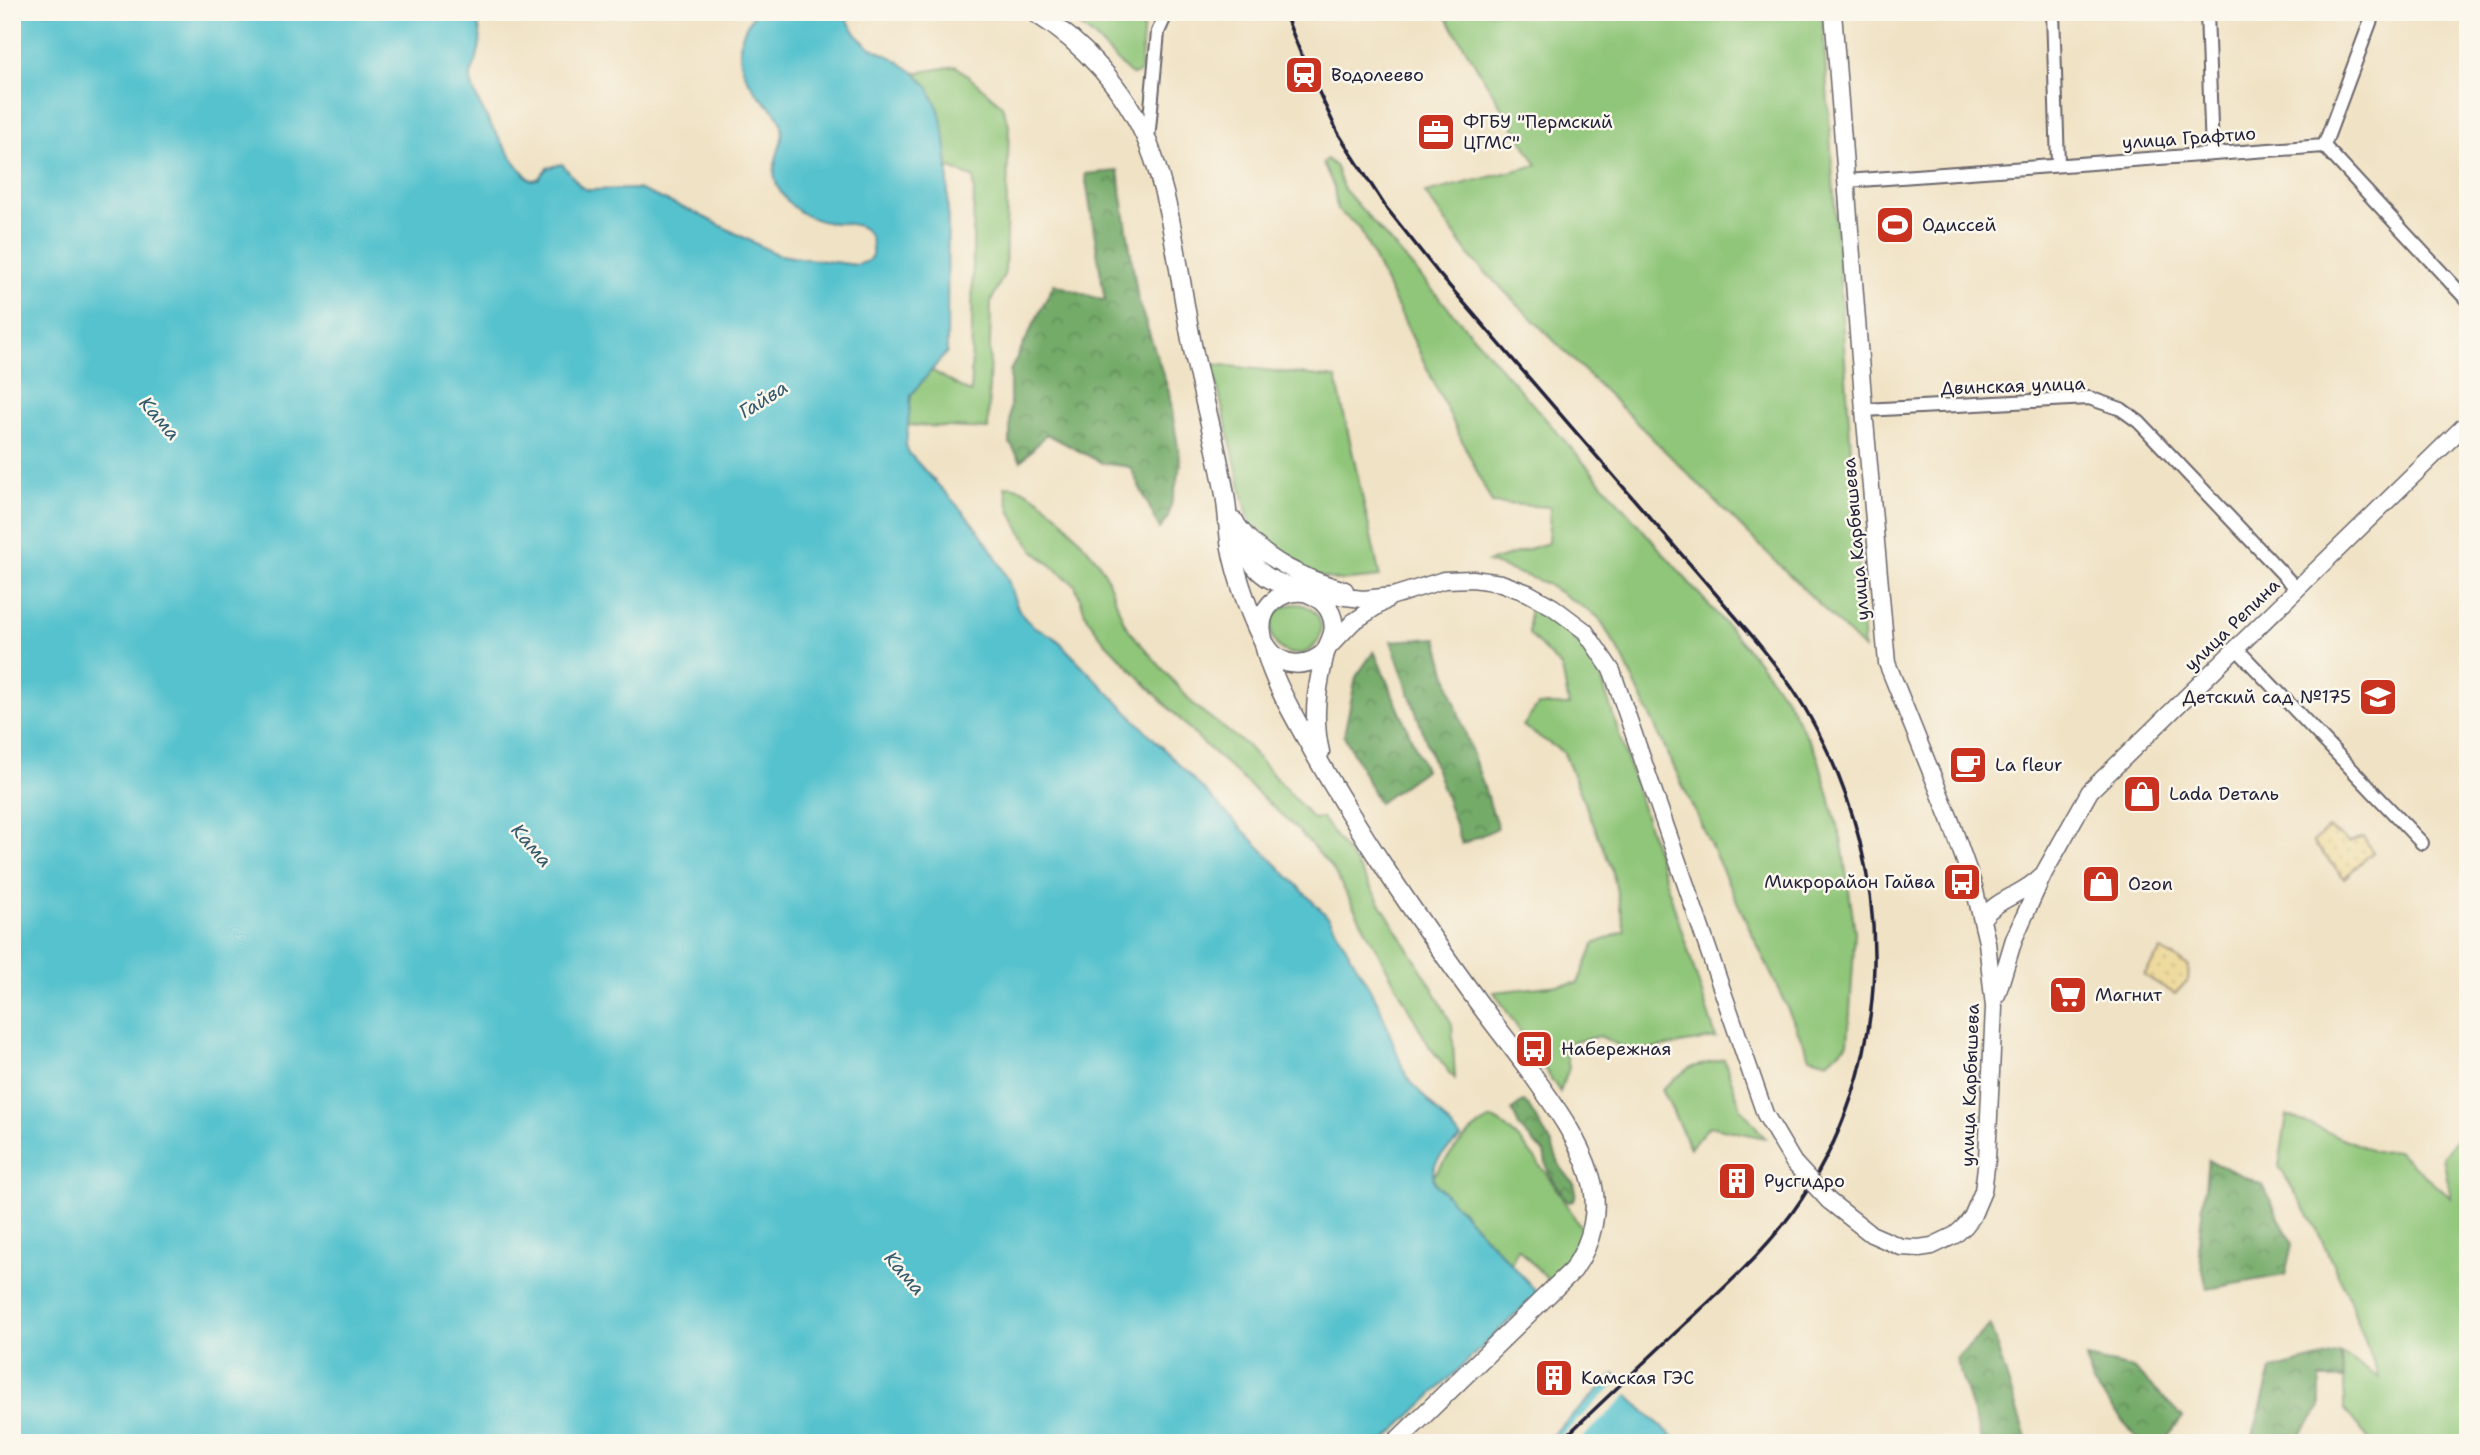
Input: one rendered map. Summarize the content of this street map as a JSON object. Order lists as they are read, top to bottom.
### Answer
{
  "streets": {
    "main road": ["улица Карбышева", "улица Репина"],
    "street": ["улица Графтио", "Двинская улица"]
  },
  "crossings": [
    ["улица Графтио", "улица Карбышева"],
    ["Двинская улица", "улица Карбышева"],
    ["Двинская улица", "улица Репина"],
    ["улица Карбышева", "улица Репина"]
  ],
  "water": ["Гайва", "Кама"],
  "places": {
    "station": ["Водолеево"],
    "office": ["ФГБУ \"Пермский ЦГМС\""],
    "sports": ["Одиссей"],
    "school or university": ["Детский сад №175"],
    "cafe": ["La fleur"],
    "shop": ["Lada Dеталь", "Ozon"],
    "bus stop": ["Микрорайон Гайва", "Набережная"],
    "supermarket": ["Магнит"],
    "building": ["Русгидро", "Камская ГЭС"]
  }
}
